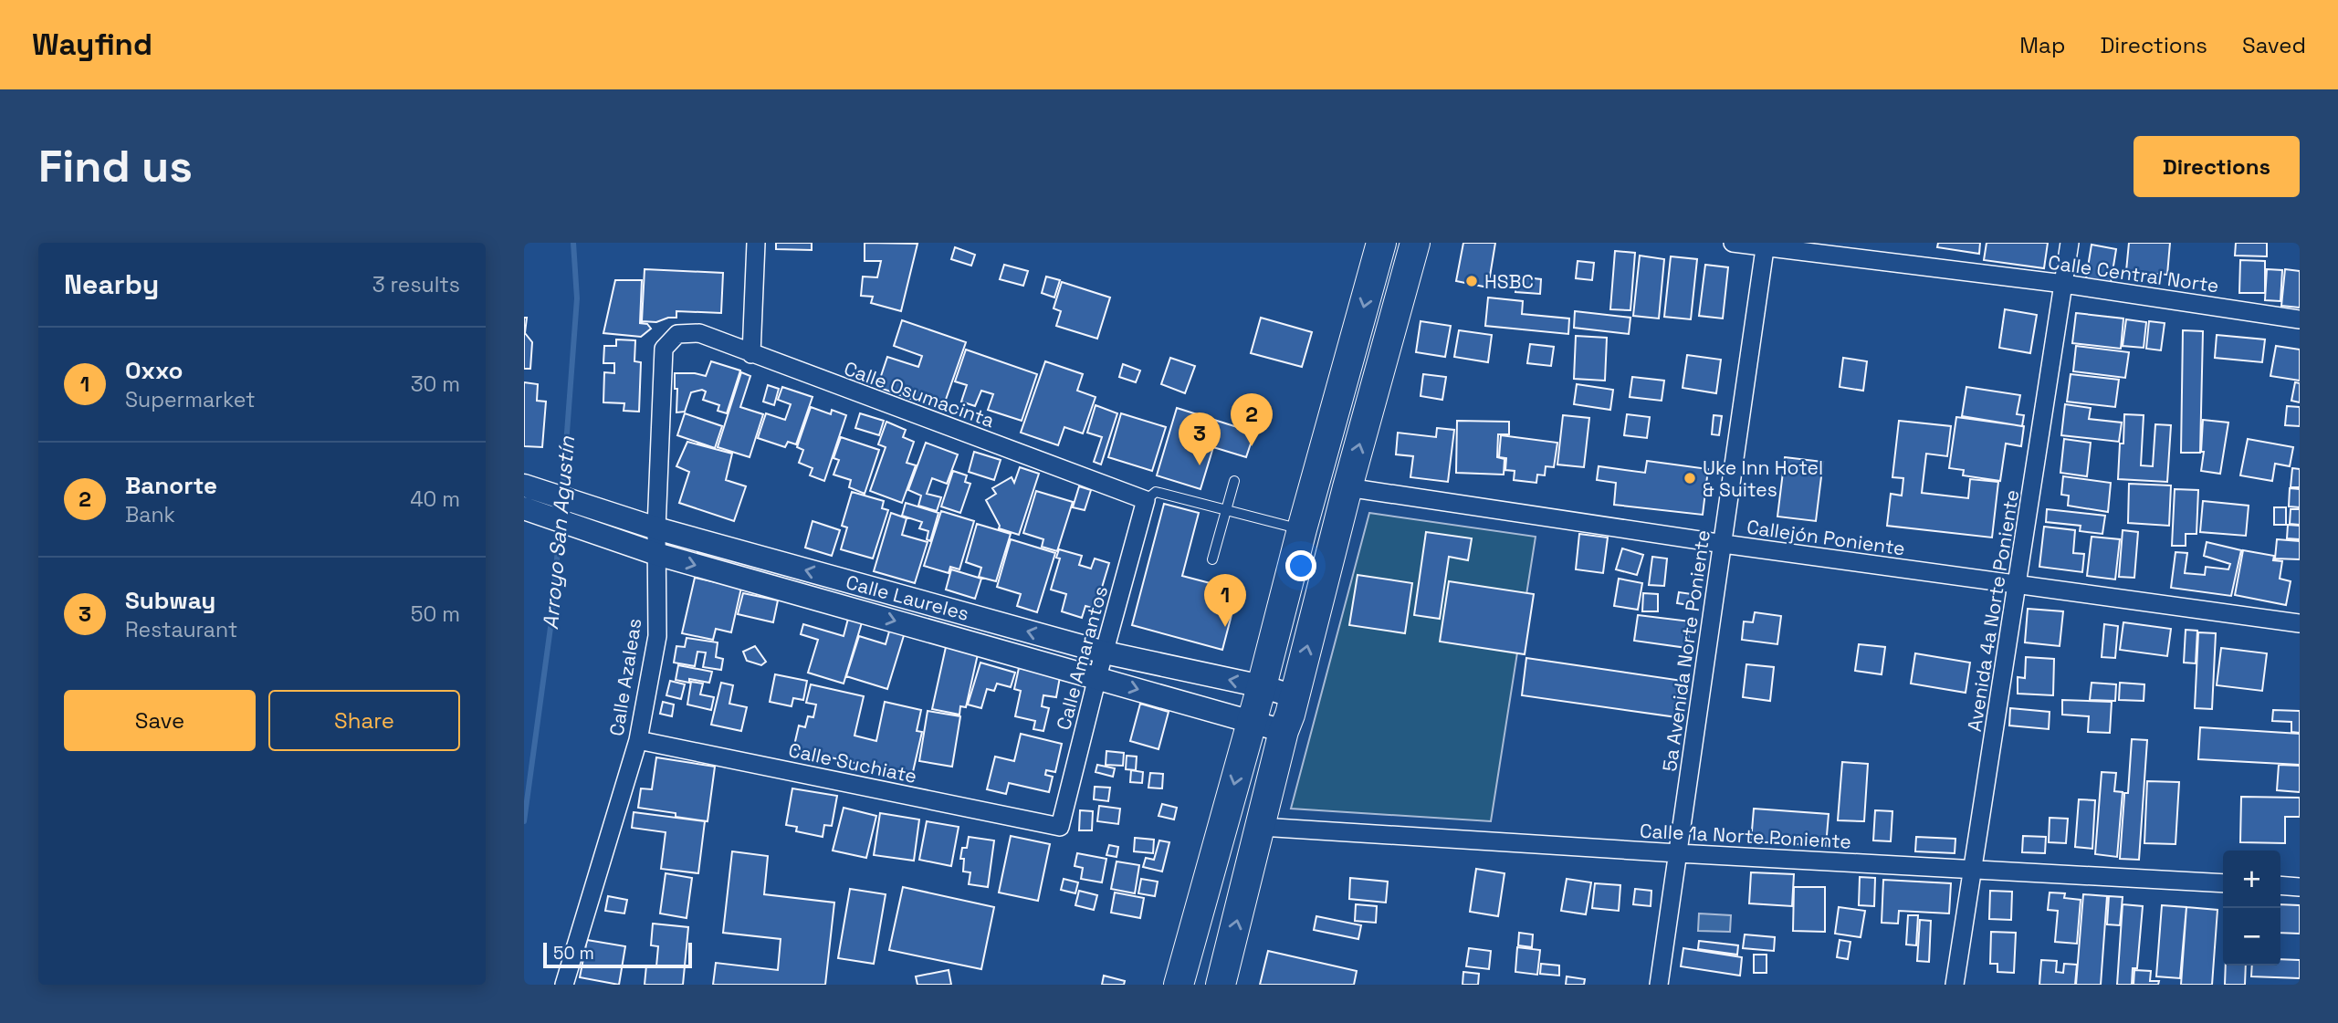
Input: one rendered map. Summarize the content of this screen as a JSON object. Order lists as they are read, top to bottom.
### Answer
{
  "streets": {
    "street": [
      "Calle Central Norte",
      "Calle Osumacinta",
      "Callejón Poniente",
      "Calle Laureles",
      "Avenida 4a Norte Poniente",
      "5a Avenida Norte Poniente",
      "Calle Amarantos",
      "Calle Azaleas",
      "Calle Suchiate",
      "Calle 1a Norte Poniente"
    ]
  },
  "crossings": [
    ["Calle Central Norte", "Avenida 4a Norte Poniente"],
    ["Calle Central Norte", "5a Avenida Norte Poniente"],
    ["Calle Osumacinta", "Calle Amarantos"],
    ["Calle Osumacinta", "Calle Azaleas"],
    ["Callejón Poniente", "Avenida 4a Norte Poniente"],
    ["Callejón Poniente", "5a Avenida Norte Poniente"],
    ["Calle Laureles", "Calle Amarantos"],
    ["Calle Laureles", "Calle Azaleas"],
    ["Avenida 4a Norte Poniente", "Calle 1a Norte Poniente"],
    ["5a Avenida Norte Poniente", "Calle 1a Norte Poniente"],
    ["Calle Amarantos", "Calle Suchiate"],
    ["Calle Azaleas", "Calle Suchiate"]
  ],
  "water": ["Arroyo San Agustín"],
  "places": ["HSBC", "Uke Inn Hotel & Suites"],
  "scale_bar": "50 m",
  "page": {
    "header": "Wayfind",
    "nav": ["Map", "Directions", "Saved"],
    "buttons": [
      "Directions",
      ["Save", "Share"]
    ],
    "title": "Find us",
    "heading": ["Nearby", "3 results"],
    "list": [
      {
        "mark": "1",
        "name": "Oxxo",
        "note": "Supermarket",
        "value": "30 m"
      },
      {
        "mark": "2",
        "name": "Banorte",
        "note": "Bank",
        "value": "40 m"
      },
      {
        "mark": "3",
        "name": "Subway",
        "note": "Restaurant",
        "value": "50 m"
      }
    ],
    "pins": ["2", "3", "1"],
    "map_buttons": ["+", "−"],
    "scale": "50 m"
  }
}
